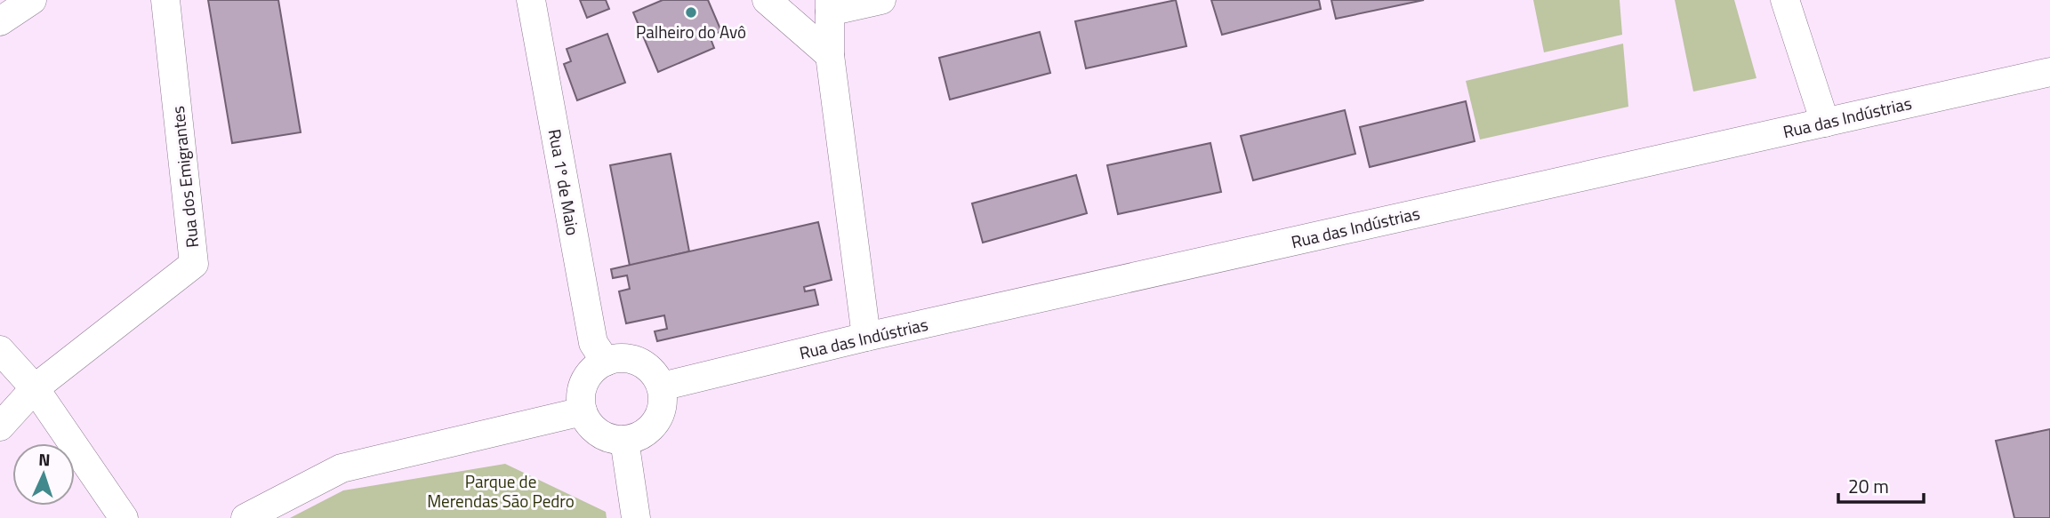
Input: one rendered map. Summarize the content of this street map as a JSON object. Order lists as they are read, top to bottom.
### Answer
{
  "streets": {
    "street": ["Rua das Indústrias", "Rua dos Emigrantes", "Rua 1º de Maio"]
  },
  "crossings": [
    ["Rua das Indústrias", "Rua 1º de Maio"]
  ],
  "parks": ["Parque de Merendas São Pedro"],
  "places": ["Palheiro do Avô"],
  "scale_bar": "20 m",
  "north": "top"
}
